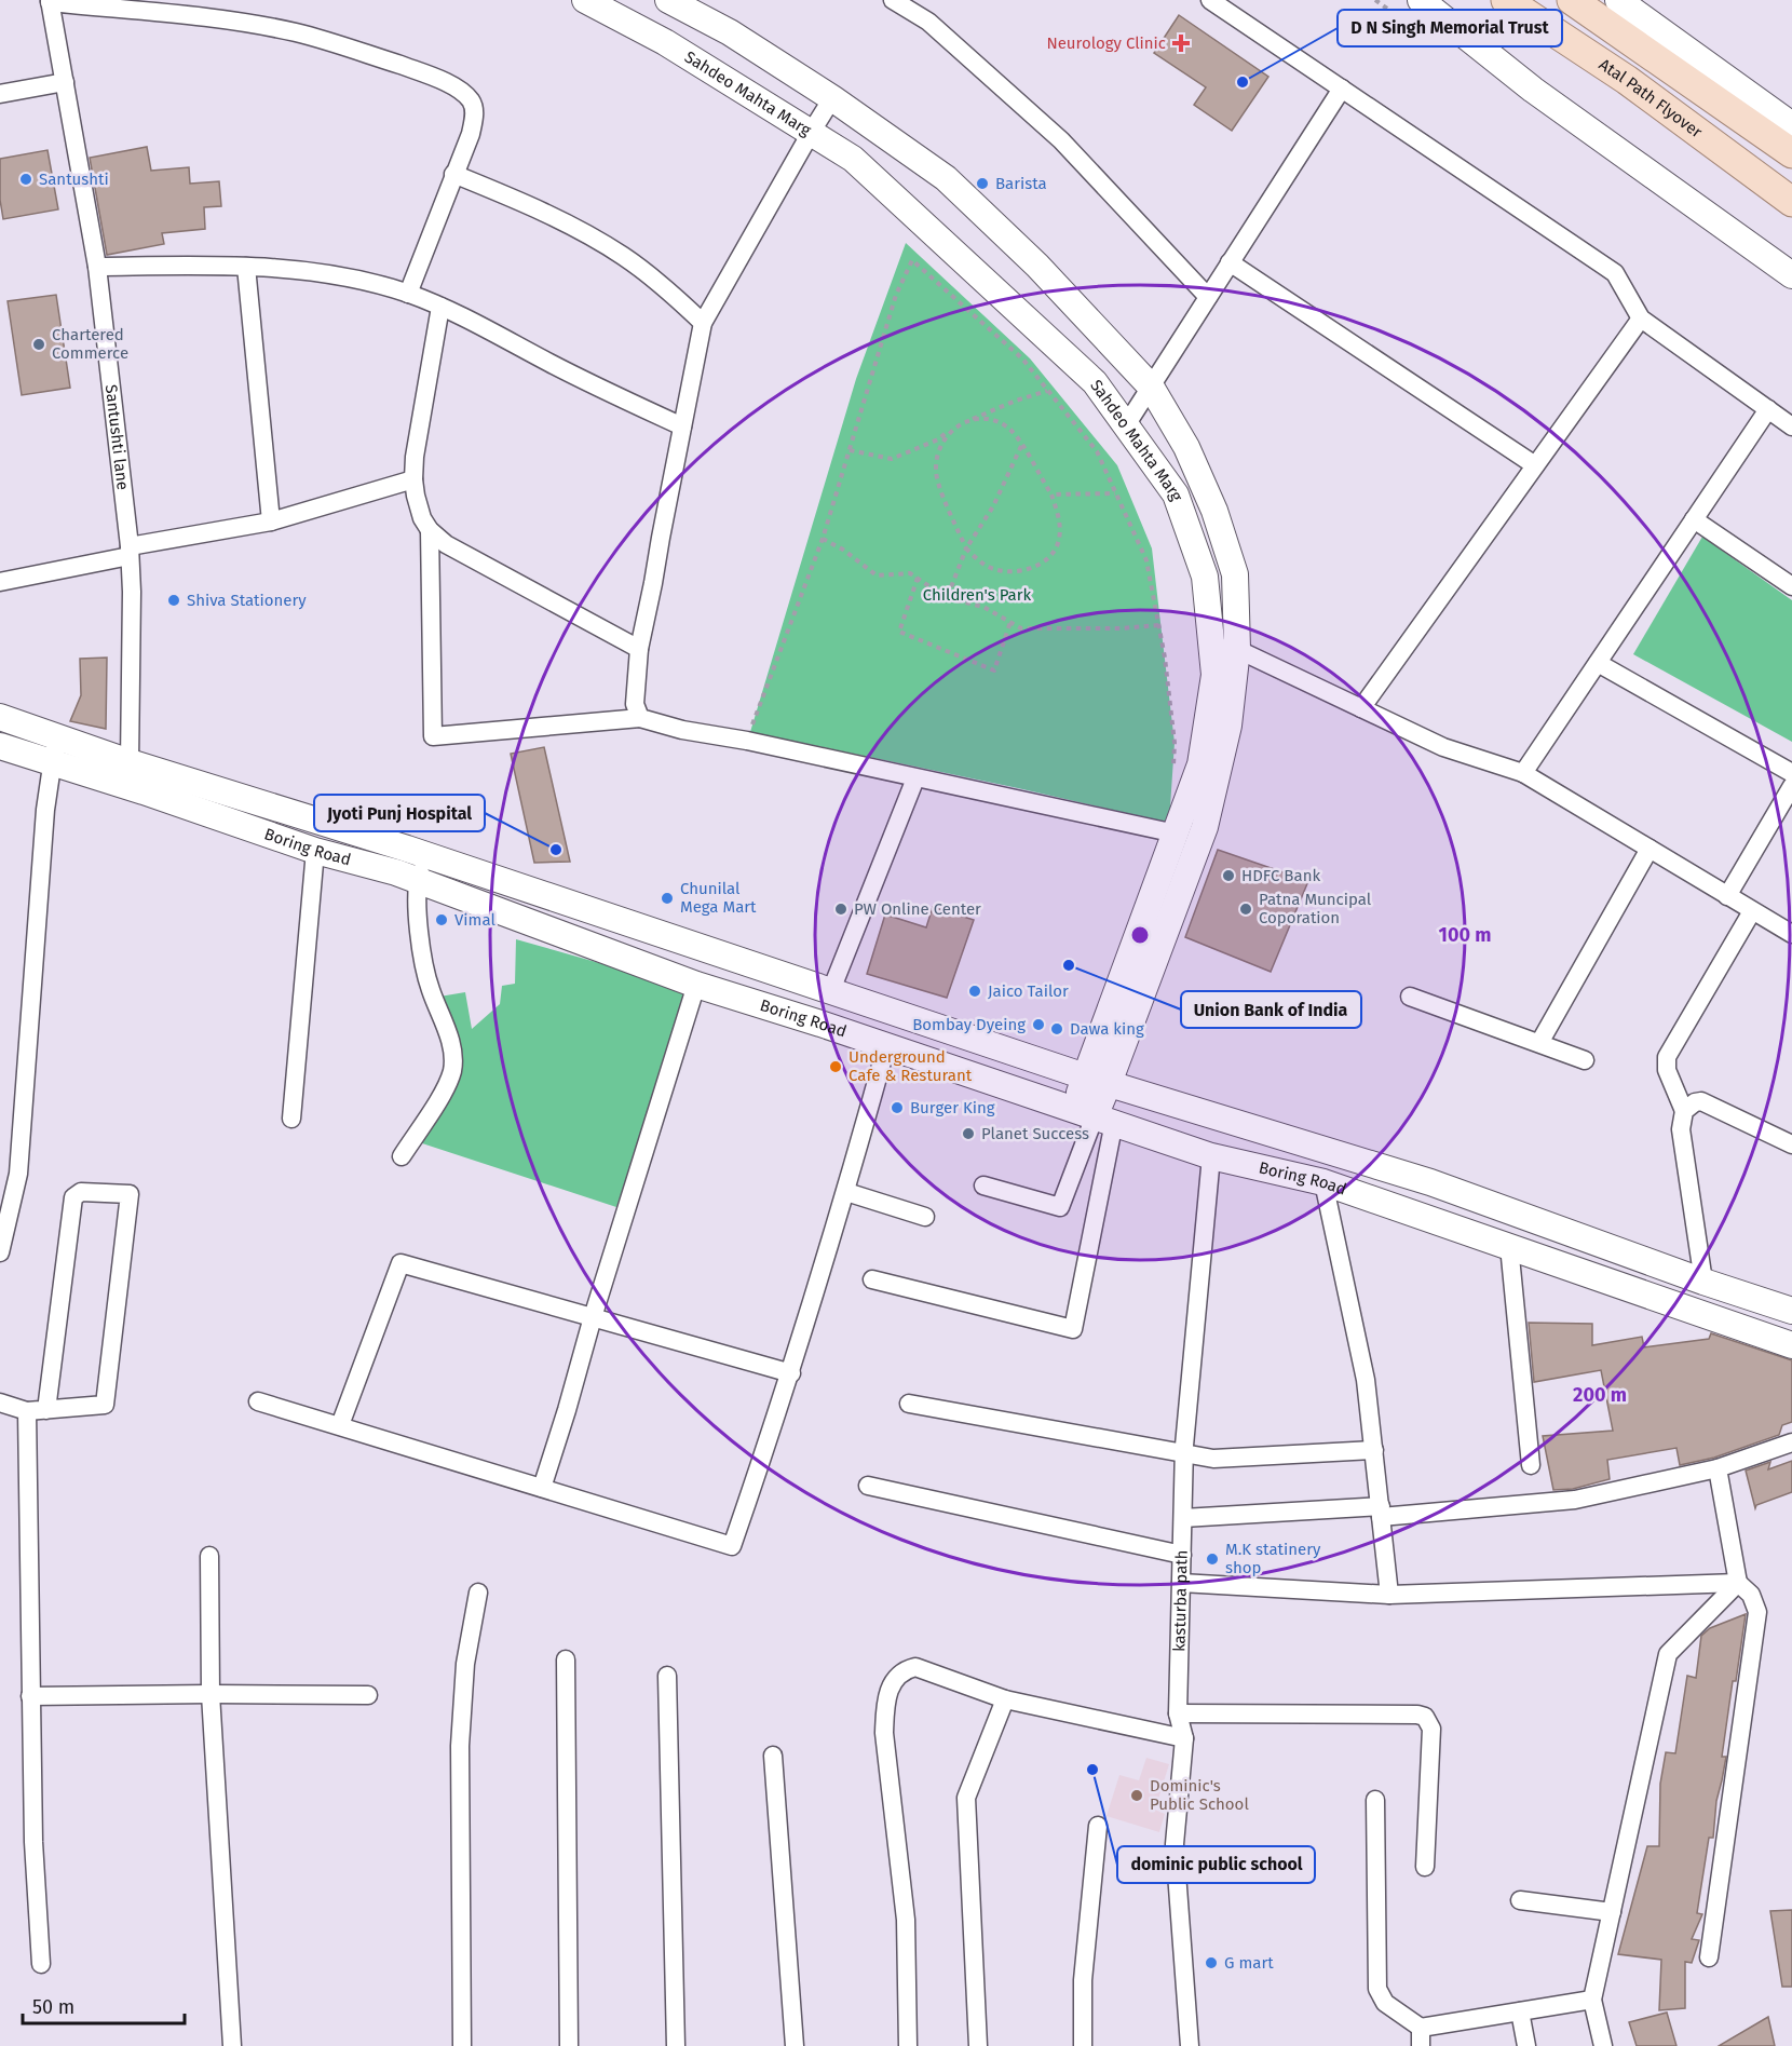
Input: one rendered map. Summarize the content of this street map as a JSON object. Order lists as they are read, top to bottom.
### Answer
{
  "streets": {
    "main road": ["Atal Path Flyover"],
    "street": [
      "Sahdeo Mahta Marg",
      "Santushti lane",
      "Boring Road",
      "kasturba path"
    ]
  },
  "crossings": [
    ["Sahdeo Mahta Marg", "Boring Road"],
    ["Boring Road", "kasturba path"]
  ],
  "parks": ["Children's Park"],
  "places": {
    "health": ["Neurology Clinic"],
    "other": [
      "D N Singh Memorial Trust",
      "Santushti",
      "Barista",
      "Chartered Commerce",
      "Shiva Stationery",
      "Jyoti Punj Hospital",
      "HDFC Bank",
      "Chunilal Mega Mart",
      "PW Online Center",
      "Patna Muncipal Coporation",
      "Vimal",
      "Union Bank of India",
      "Jaico Tailor",
      "Bombay Dyeing",
      "Dawa king",
      "Underground Cafe & Resturant",
      "Burger King",
      "Planet Success",
      "M.K statinery shop",
      "dominic public school",
      "Dominic's Public School",
      "G mart"
    ]
  },
  "scale_bar": "50 m",
  "rings": ["100 m", "200 m"]
}
